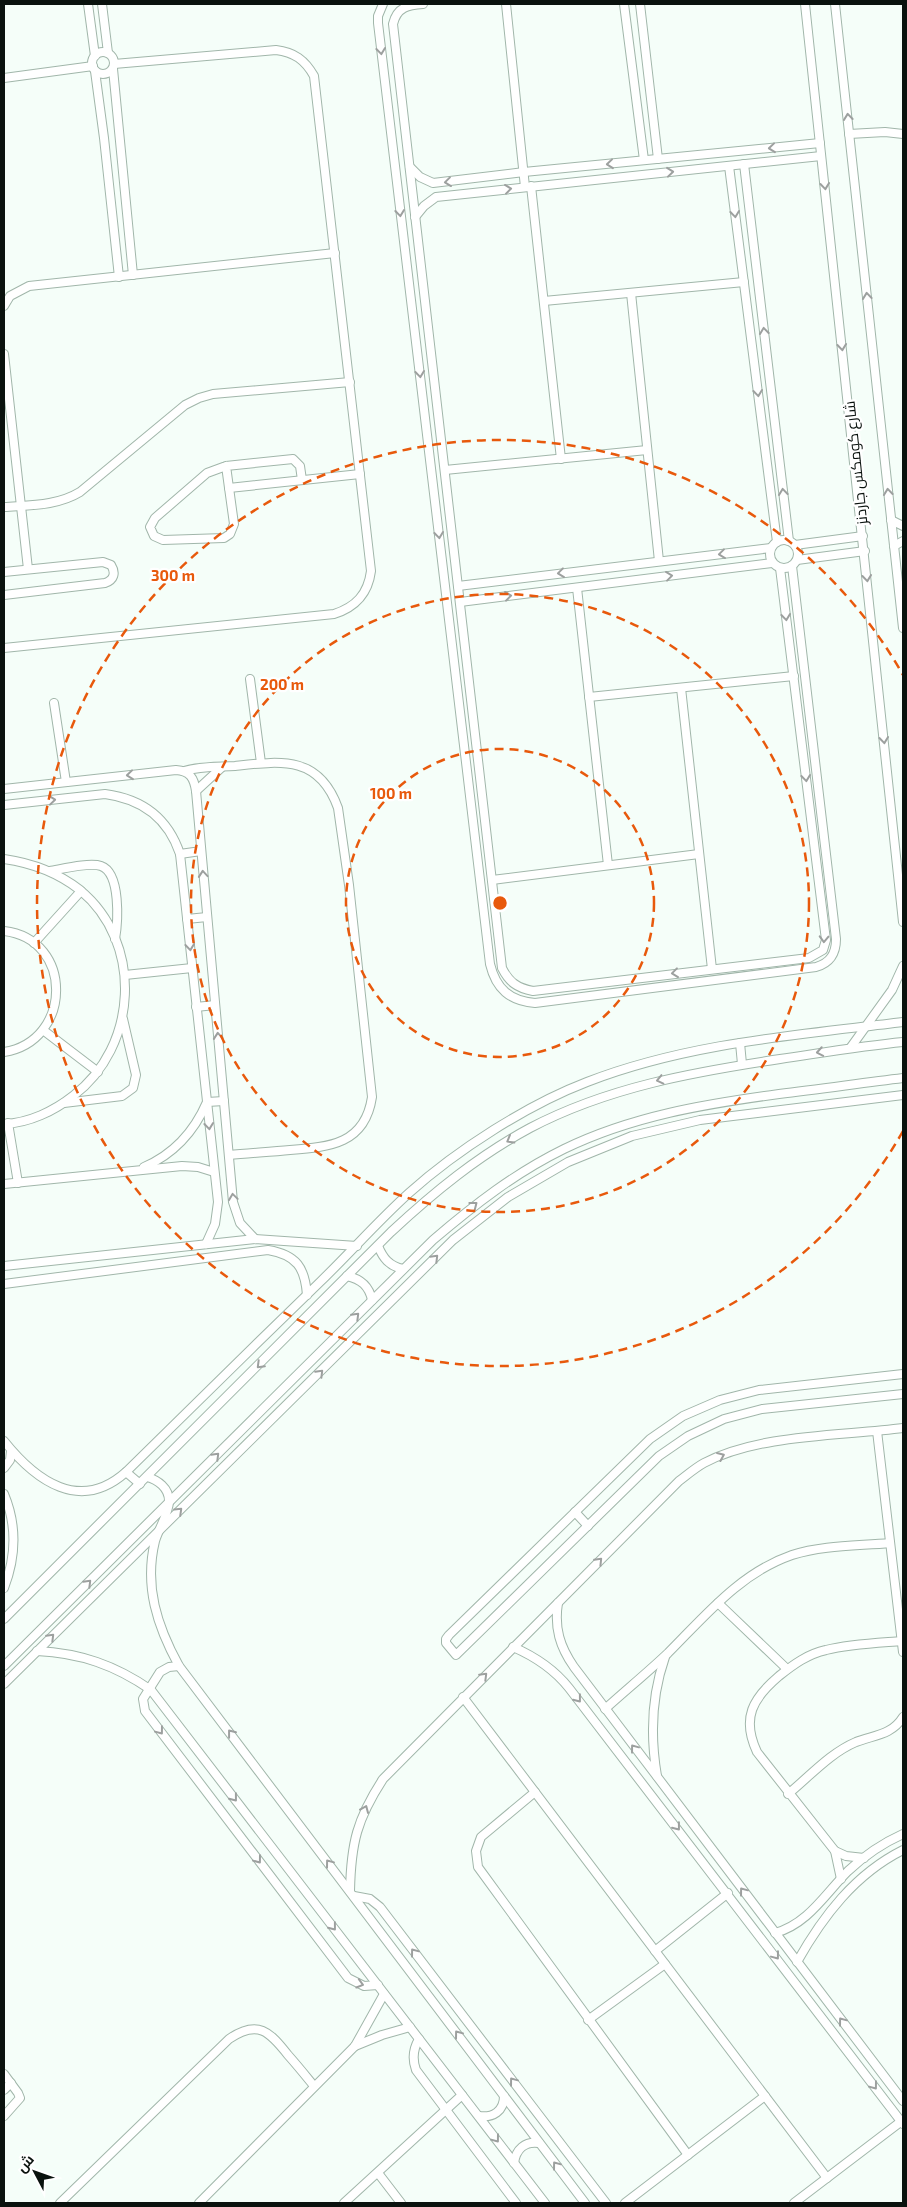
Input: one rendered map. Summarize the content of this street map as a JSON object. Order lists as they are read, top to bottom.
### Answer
{
  "streets": {
    "street": ["شارع كومكس جاردنز"]
  },
  "north": "top left",
  "rings": ["300 m", "200 m", "100 m"]
}
